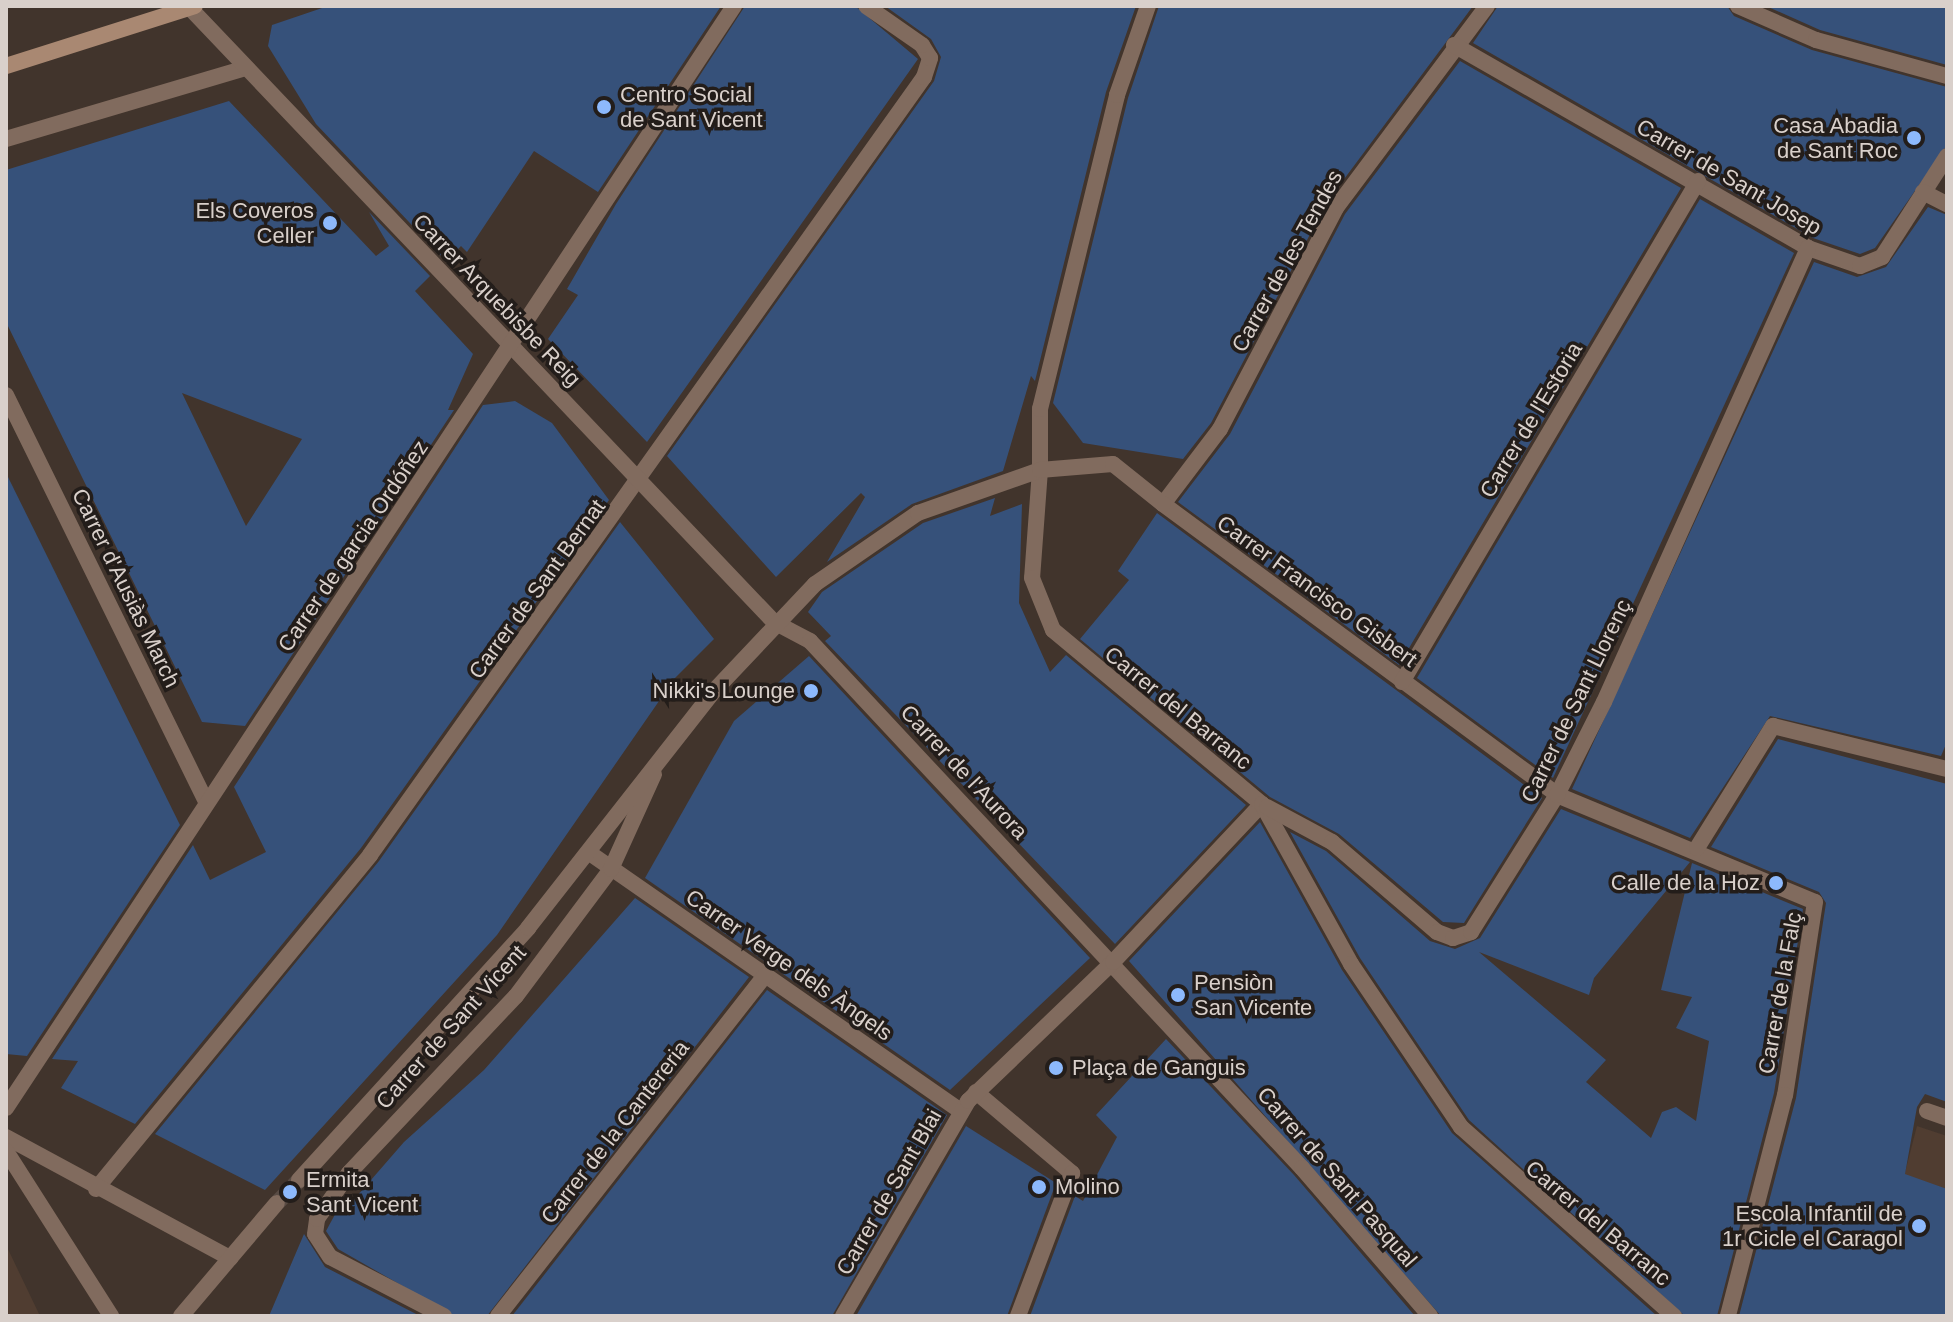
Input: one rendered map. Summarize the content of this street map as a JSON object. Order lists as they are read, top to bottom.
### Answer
{
  "streets": {
    "street": [
      "Carrer de Sant Josep",
      "Carrer de les Tendes",
      "Carrer Arquebisbe Reig",
      "Carrer de l'Estoria",
      "Carrer de garcia Ordóñez",
      "Carrer d'Ausiàs March",
      "Carrer de Sant Bernat",
      "Carrer Francisco Gisbert",
      "Carrer de Sant Llorenç",
      "Carrer del Barranc",
      "Carrer de l'Aurora",
      "Carrer Verge dels Àngels",
      "Carrer de la Falç",
      "Carrer de Sant Vicent",
      "Carrer de la Cantereria",
      "Carrer de Sant Pasqual",
      "Carrer de Sant Blai"
    ]
  },
  "crossings": [
    ["Carrer de Sant Josep", "Carrer de les Tendes"],
    ["Carrer de Sant Josep", "Carrer de l'Estoria"],
    ["Carrer de Sant Josep", "Carrer de Sant Llorenç"],
    ["Carrer de les Tendes", "Carrer Francisco Gisbert"],
    ["Carrer Arquebisbe Reig", "Carrer de garcia Ordóñez"],
    ["Carrer Arquebisbe Reig", "Carrer de Sant Bernat"],
    ["Carrer Arquebisbe Reig", "Carrer de l'Aurora"],
    ["Carrer Arquebisbe Reig", "Carrer de Sant Vicent"],
    ["Carrer de l'Estoria", "Carrer Francisco Gisbert"],
    ["Carrer de garcia Ordóñez", "Carrer d'Ausiàs March"],
    ["Carrer Francisco Gisbert", "Carrer de Sant Llorenç"],
    ["Carrer Francisco Gisbert", "Carrer del Barranc"],
    ["Carrer Francisco Gisbert", "Carrer de la Falç"],
    ["Carrer Francisco Gisbert", "Carrer de Sant Vicent"],
    ["Carrer de Sant Llorenç", "Carrer del Barranc"],
    ["Carrer de Sant Llorenç", "Carrer de la Falç"],
    ["Carrer del Barranc", "Carrer de Sant Vicent"],
    ["Carrer de l'Aurora", "Carrer de Sant Vicent"],
    ["Carrer de l'Aurora", "Carrer de Sant Pasqual"],
    ["Carrer Verge dels Àngels", "Carrer de Sant Vicent"],
    ["Carrer Verge dels Àngels", "Carrer de la Cantereria"],
    ["Carrer Verge dels Àngels", "Carrer de Sant Blai"]
  ],
  "places": [
    "Centro Social de Sant Vicent",
    "Casa Abadia de Sant Roc",
    "Els Coveros Celler",
    "Nikki's Lounge",
    "Calle de la Hoz",
    "Pensiòn San Vicente",
    "Plaça de Ganguis",
    "Molino",
    "Ermita Sant Vicent",
    "Escola Infantil de 1r Cicle el Caragol"
  ]
}
